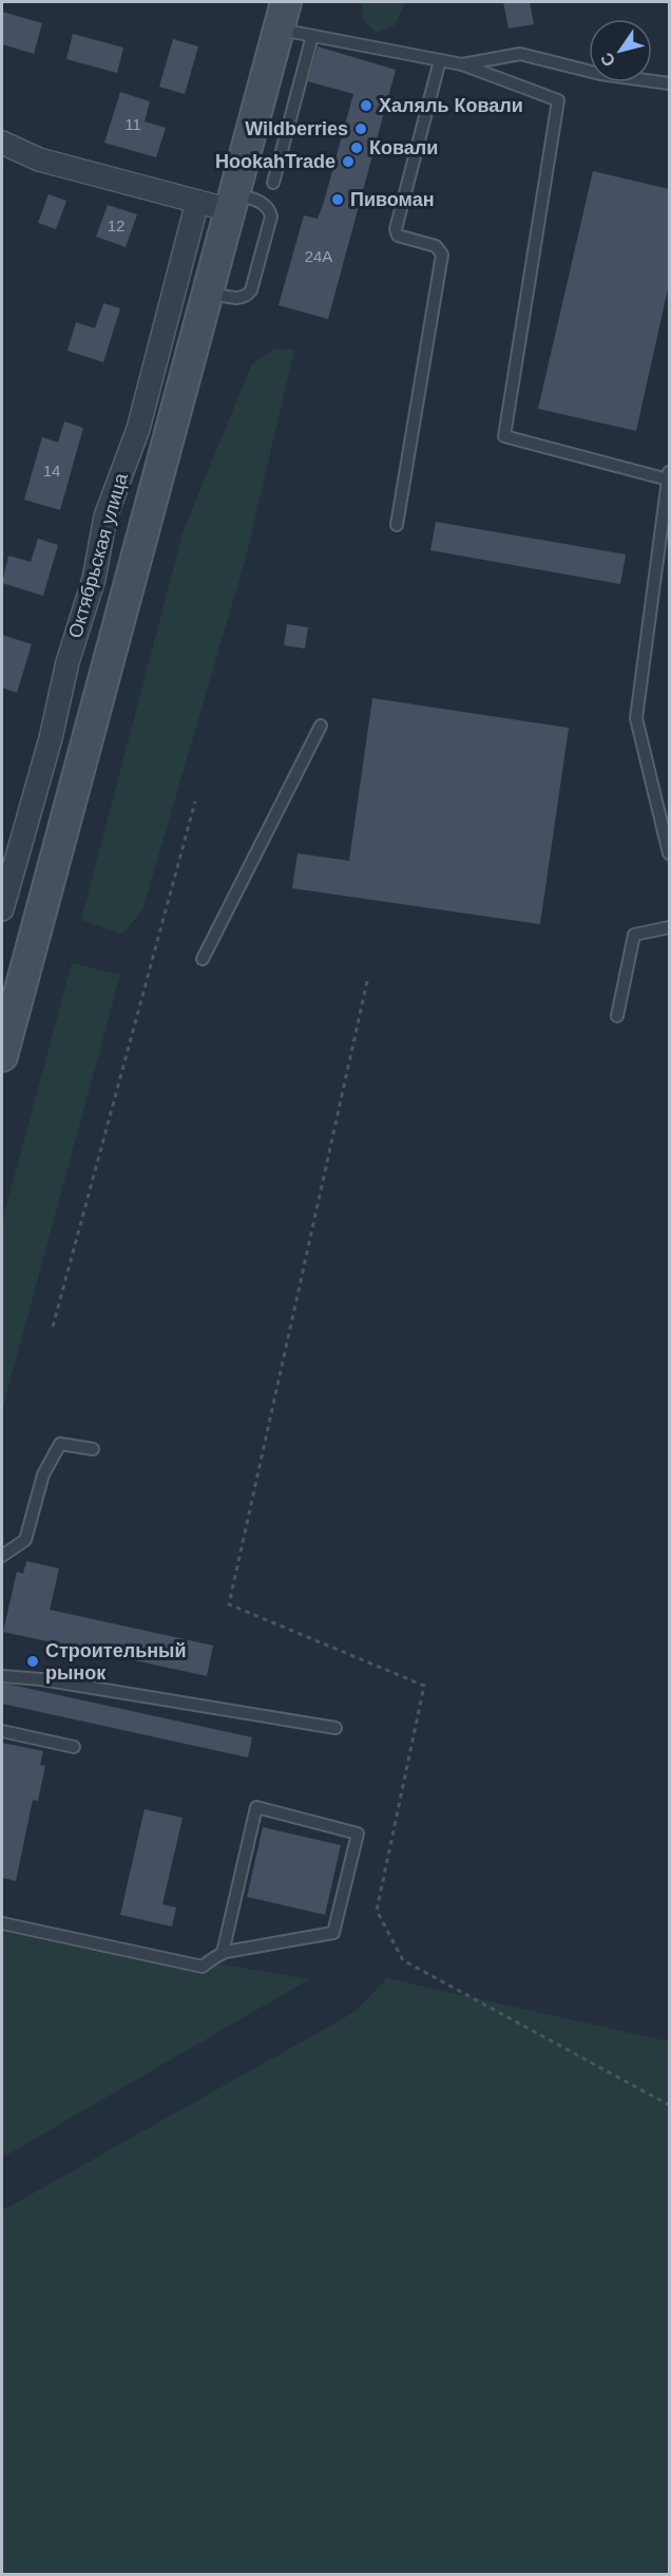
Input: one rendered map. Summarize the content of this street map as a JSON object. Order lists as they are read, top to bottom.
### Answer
{
  "streets": {
    "street": ["Октябрьская улица"]
  },
  "places": [
    "Халяль Ковали",
    "Wildberries",
    "Ковали",
    "HookahTrade",
    "Пивоман",
    "Строительный рынок"
  ],
  "house_numbers": [
    "11",
    "12",
    "24А",
    "14"
  ],
  "north": "bottom left"
}
